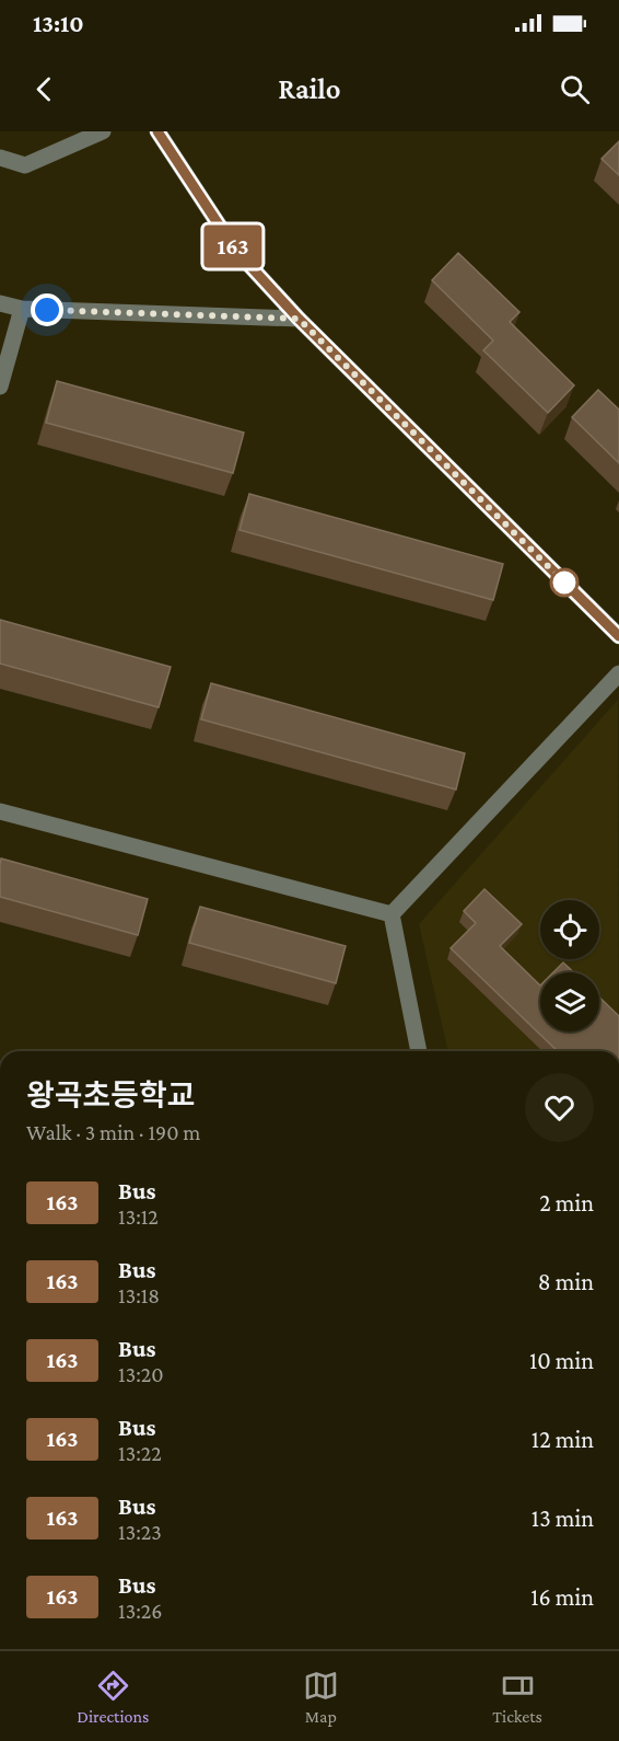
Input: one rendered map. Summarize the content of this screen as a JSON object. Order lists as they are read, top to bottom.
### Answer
{
  "lines": ["bus line 163"],
  "page": {
    "status": "13:10",
    "header": "Railo",
    "on_map": "163",
    "heading": ["왕곡초등학교", "Walk · 3 min · 190 m"],
    "list": [
      {
        "mark": "163",
        "name": "Bus",
        "note": "13:12",
        "value": "2 min"
      },
      {
        "mark": "163",
        "name": "Bus",
        "note": "13:18",
        "value": "8 min"
      },
      {
        "mark": "163",
        "name": "Bus",
        "note": "13:20",
        "value": "10 min"
      },
      {
        "mark": "163",
        "name": "Bus",
        "note": "13:22",
        "value": "12 min"
      },
      {
        "mark": "163",
        "name": "Bus",
        "note": "13:23",
        "value": "13 min"
      },
      {
        "mark": "163",
        "name": "Bus",
        "note": "13:26",
        "value": "16 min"
      }
    ],
    "tabs": ["Directions", "Map", "Tickets"]
  }
}
